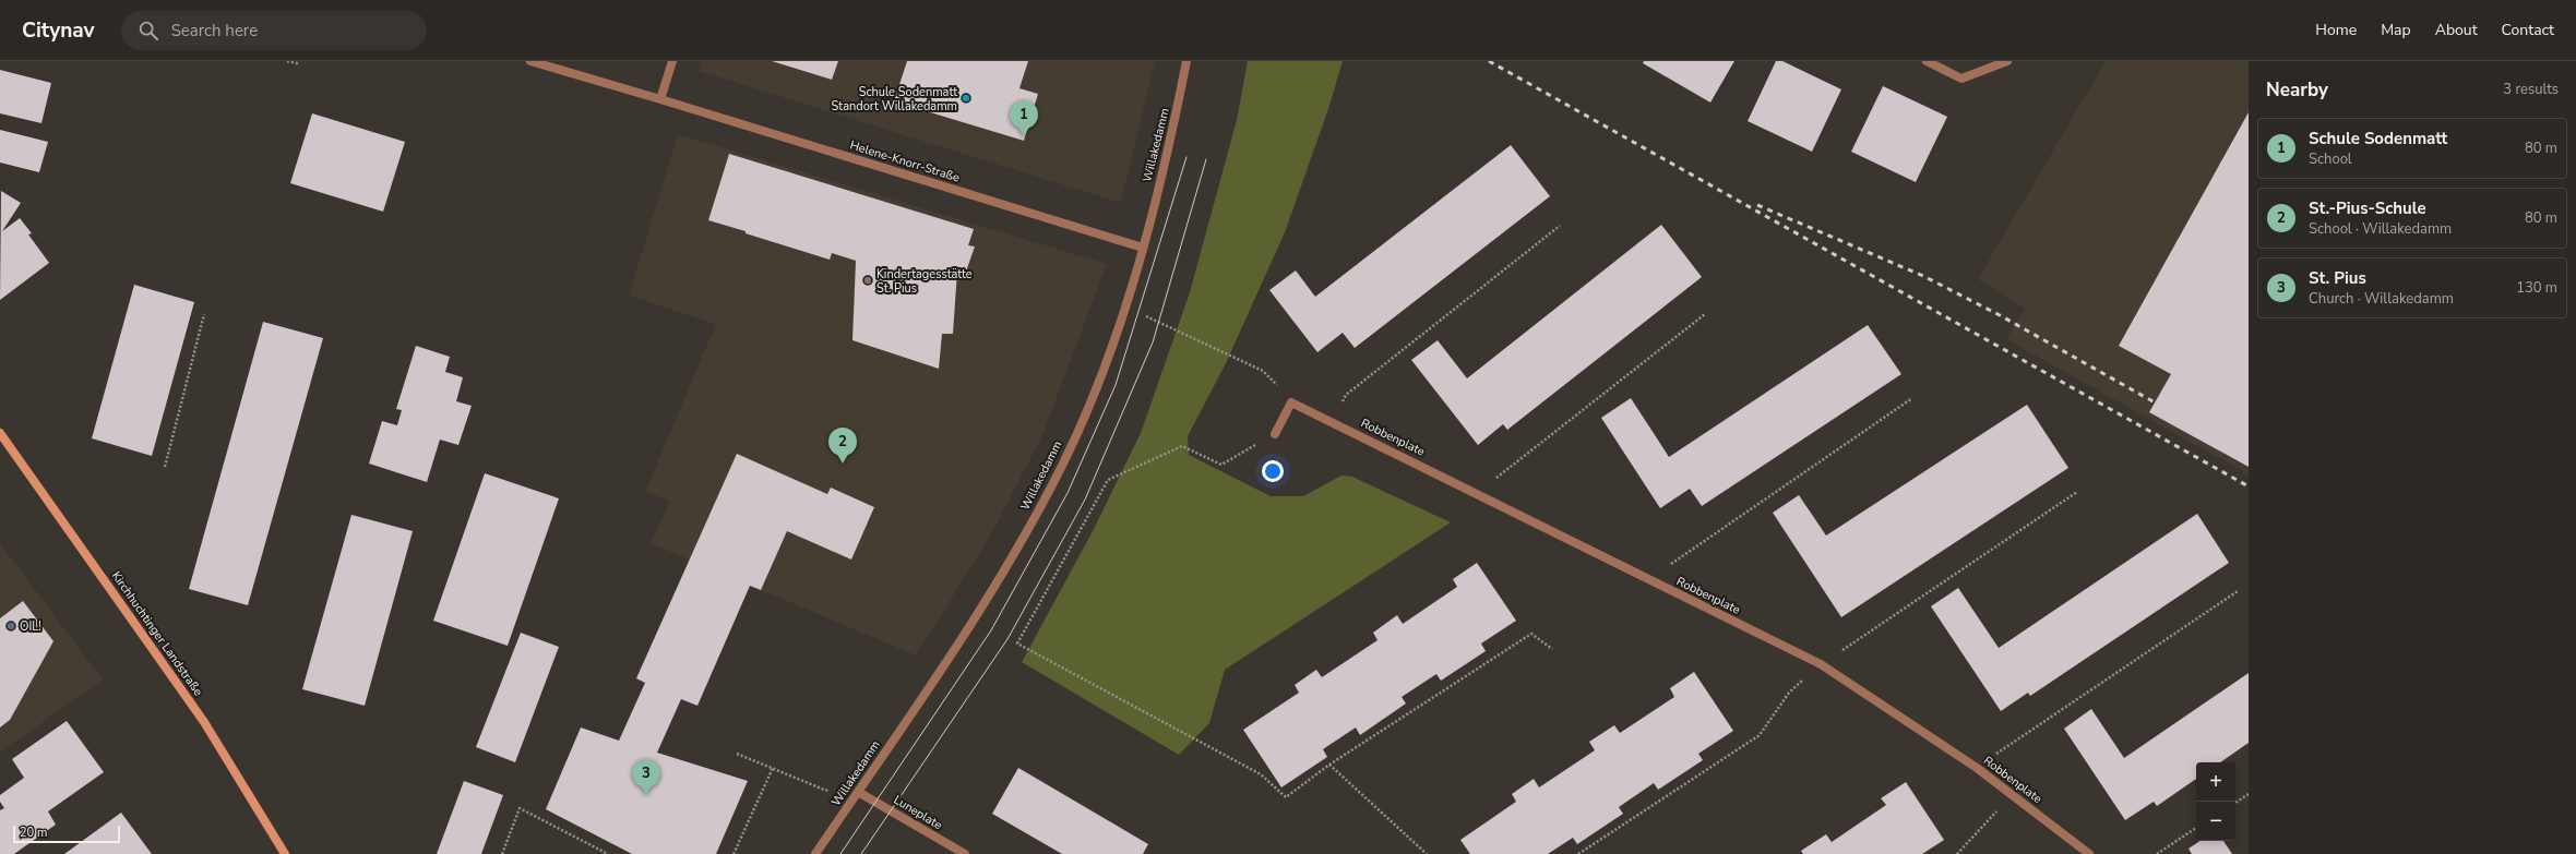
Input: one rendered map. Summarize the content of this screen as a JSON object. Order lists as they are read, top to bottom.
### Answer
{
  "streets": {
    "main road": ["Kirchhuchtinger Landstraße"],
    "street": [
      "Willakedamm",
      "Helene-Knorr-Straße",
      "Robbenplate",
      "Luneplate"
    ]
  },
  "crossings": [
    ["Willakedamm", "Helene-Knorr-Straße"],
    ["Willakedamm", "Luneplate"]
  ],
  "places": ["Schule Sodenmatt Standort Willakedamm", "Kindertagesstätte St. Pius", "OIL!"],
  "scale_bar": "20 m",
  "page": {
    "header": "Citynav",
    "search": "Search here",
    "nav": [
      "Home",
      "Map",
      "About",
      "Contact"
    ],
    "heading": ["Nearby", "3 results"],
    "pins": ["1", "2", "3"],
    "list": [
      {
        "mark": "1",
        "name": "Schule Sodenmatt",
        "note": "School",
        "value": "80 m"
      },
      {
        "mark": "2",
        "name": "St.-Pius-Schule",
        "note": "School · Willakedamm",
        "value": "80 m"
      },
      {
        "mark": "3",
        "name": "St. Pius",
        "note": "Church · Willakedamm",
        "value": "130 m"
      }
    ],
    "map_buttons": ["+", "−"],
    "scale": "20 m"
  }
}
